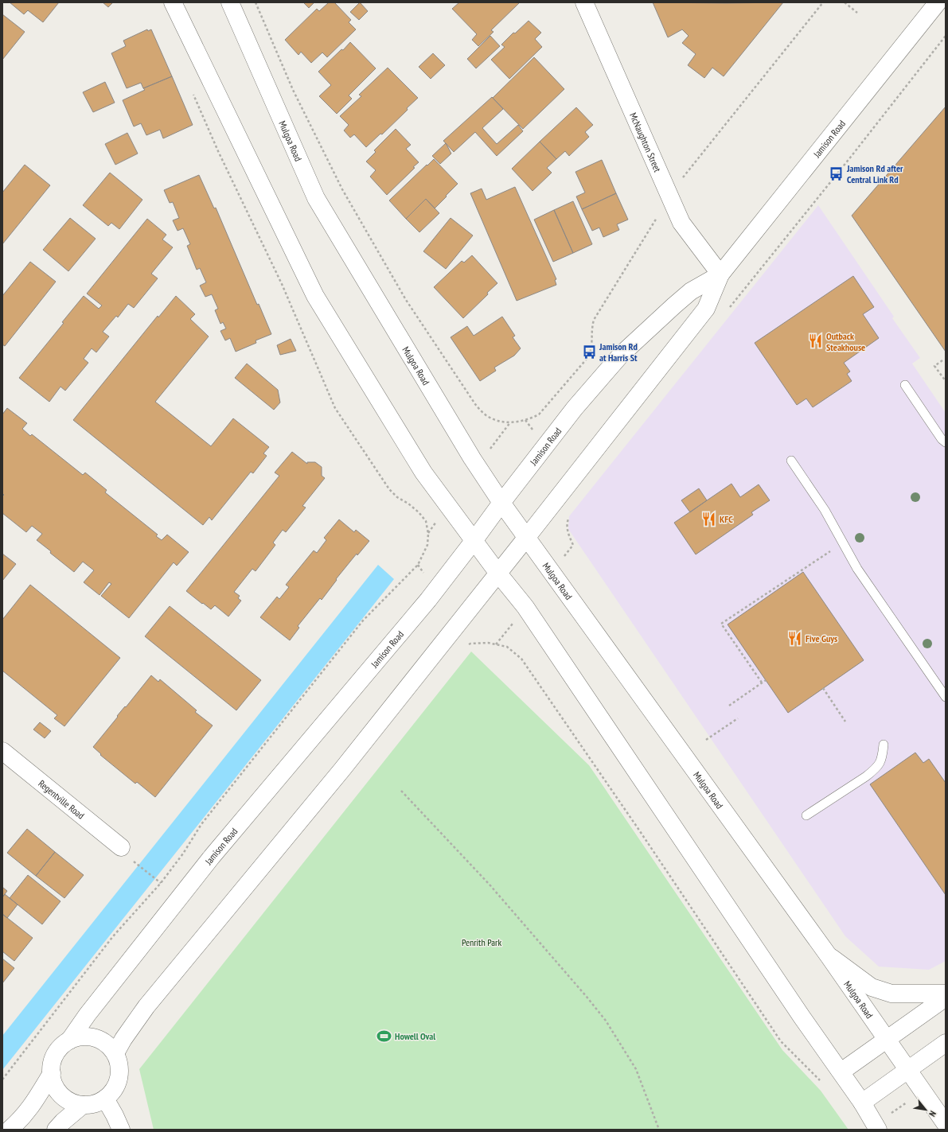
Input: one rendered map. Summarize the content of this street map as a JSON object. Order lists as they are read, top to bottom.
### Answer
{
  "streets": {
    "main road": [
      "Jamison Road",
      "Mulgoa Road",
      "McNaughton Street",
      "Regentville Road"
    ]
  },
  "crossings": [
    ["Jamison Road", "Mulgoa Road"],
    ["Jamison Road", "McNaughton Street"]
  ],
  "parks": ["Penrith Park"],
  "places": {
    "bus stop": ["Jamison Rd after Central Link Rd", "Jamison Rd at Harris St"],
    "restaurant": ["Outback Steakhouse", "KFC", "Five Guys"],
    "sports": ["Howell Oval"]
  },
  "north": "bottom right"
}
